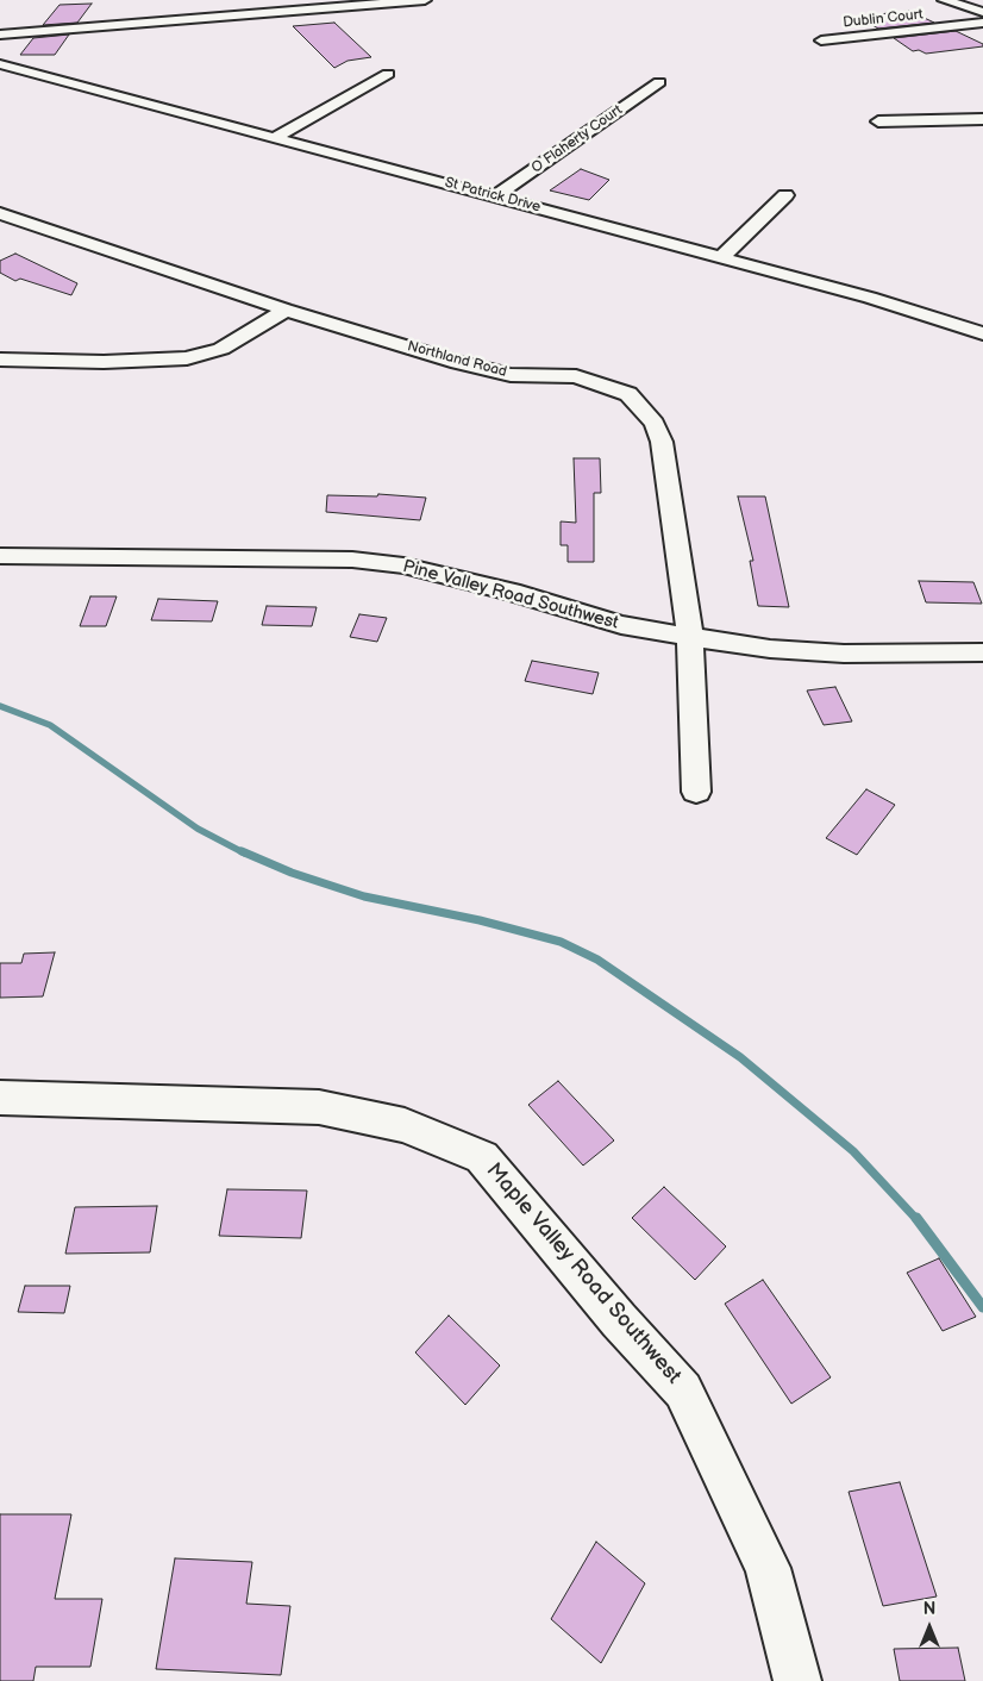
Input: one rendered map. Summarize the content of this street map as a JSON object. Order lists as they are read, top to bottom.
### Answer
{
  "streets": {
    "street": [
      "Dublin Court",
      "O Flaherty Court",
      "St Patrick Drive",
      "Northland Road",
      "Pine Valley Road Southwest",
      "Maple Valley Road Southwest"
    ]
  },
  "crossings": [
    ["O Flaherty Court", "St Patrick Drive"],
    ["Northland Road", "Pine Valley Road Southwest"]
  ],
  "north": "top"
}
